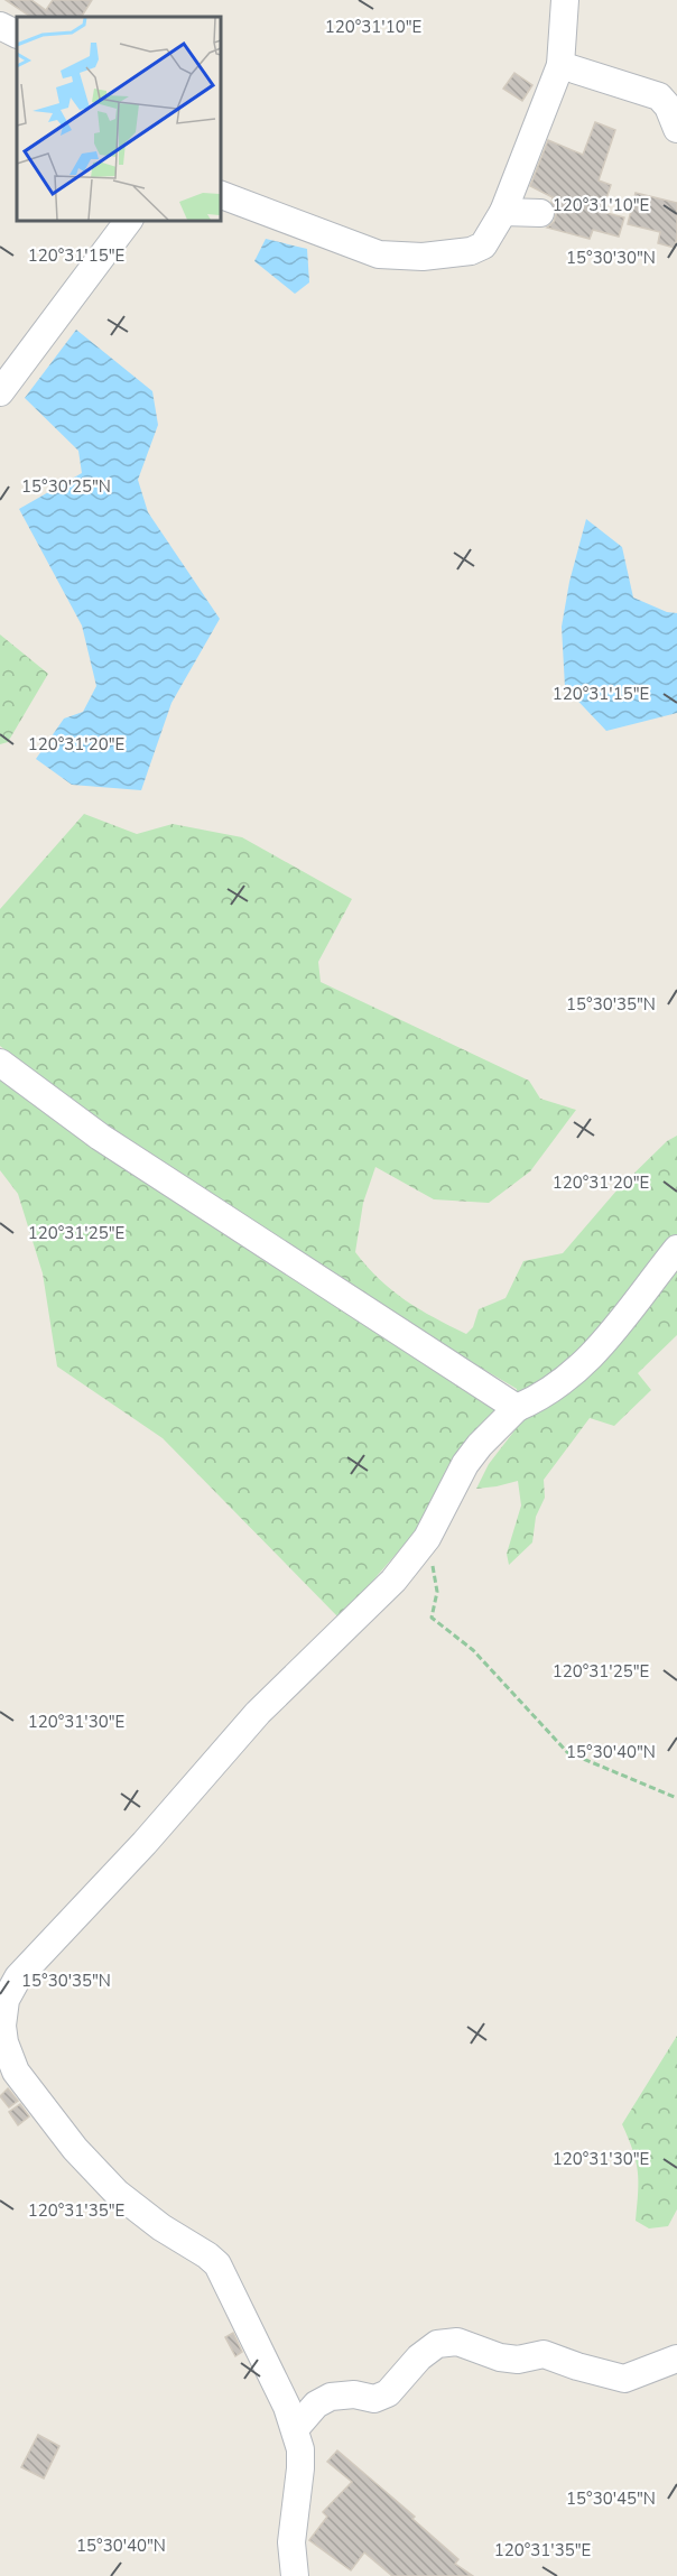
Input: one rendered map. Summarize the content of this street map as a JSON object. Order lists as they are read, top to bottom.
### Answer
{
  "coordinates": [
    "120°31'10\"E",
    "120°31'15\"E",
    "15°30'30\"N",
    "15°30'25\"N",
    "120°31'20\"E",
    "15°30'35\"N",
    "120°31'25\"E",
    "120°31'30\"E",
    "15°30'40\"N",
    "120°31'35\"E",
    "15°30'45\"N"
  ]
}
